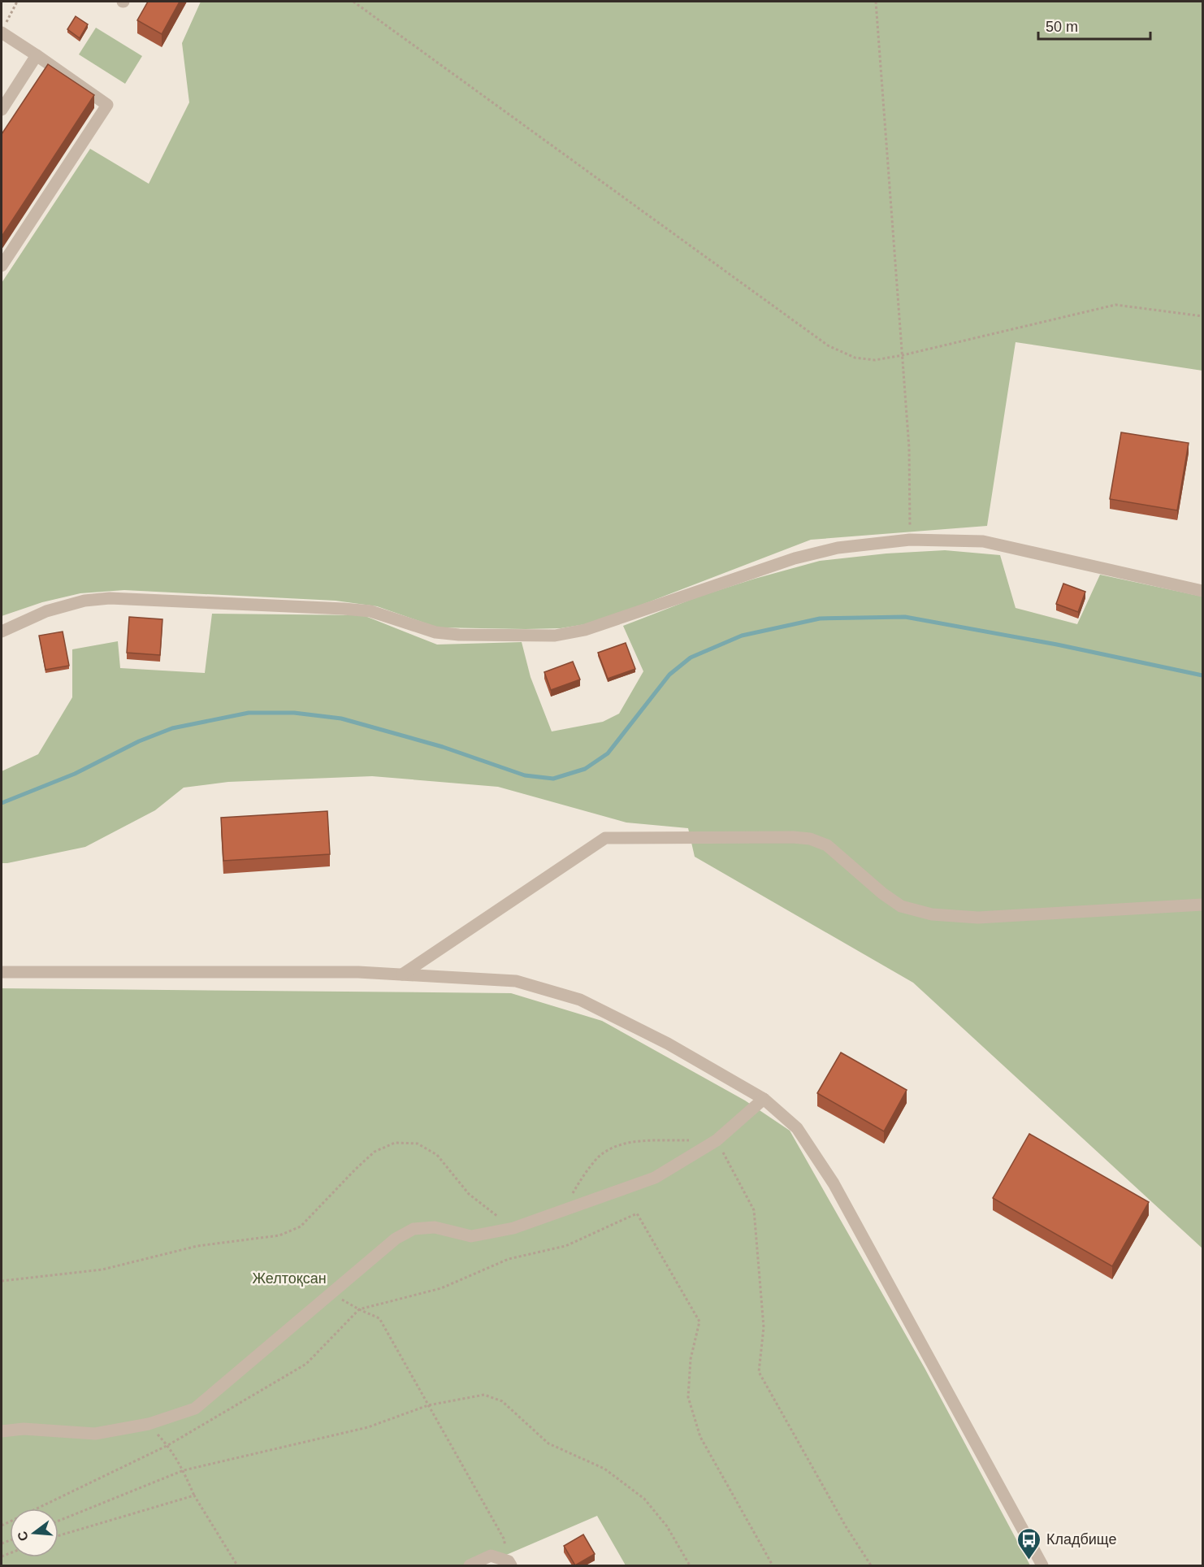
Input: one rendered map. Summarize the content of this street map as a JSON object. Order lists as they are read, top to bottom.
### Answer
{
  "parks": ["Желтоқсан"],
  "places": {
    "bus stop": ["Кладбище"]
  },
  "scale_bar": "50 m",
  "north": "left"
}
